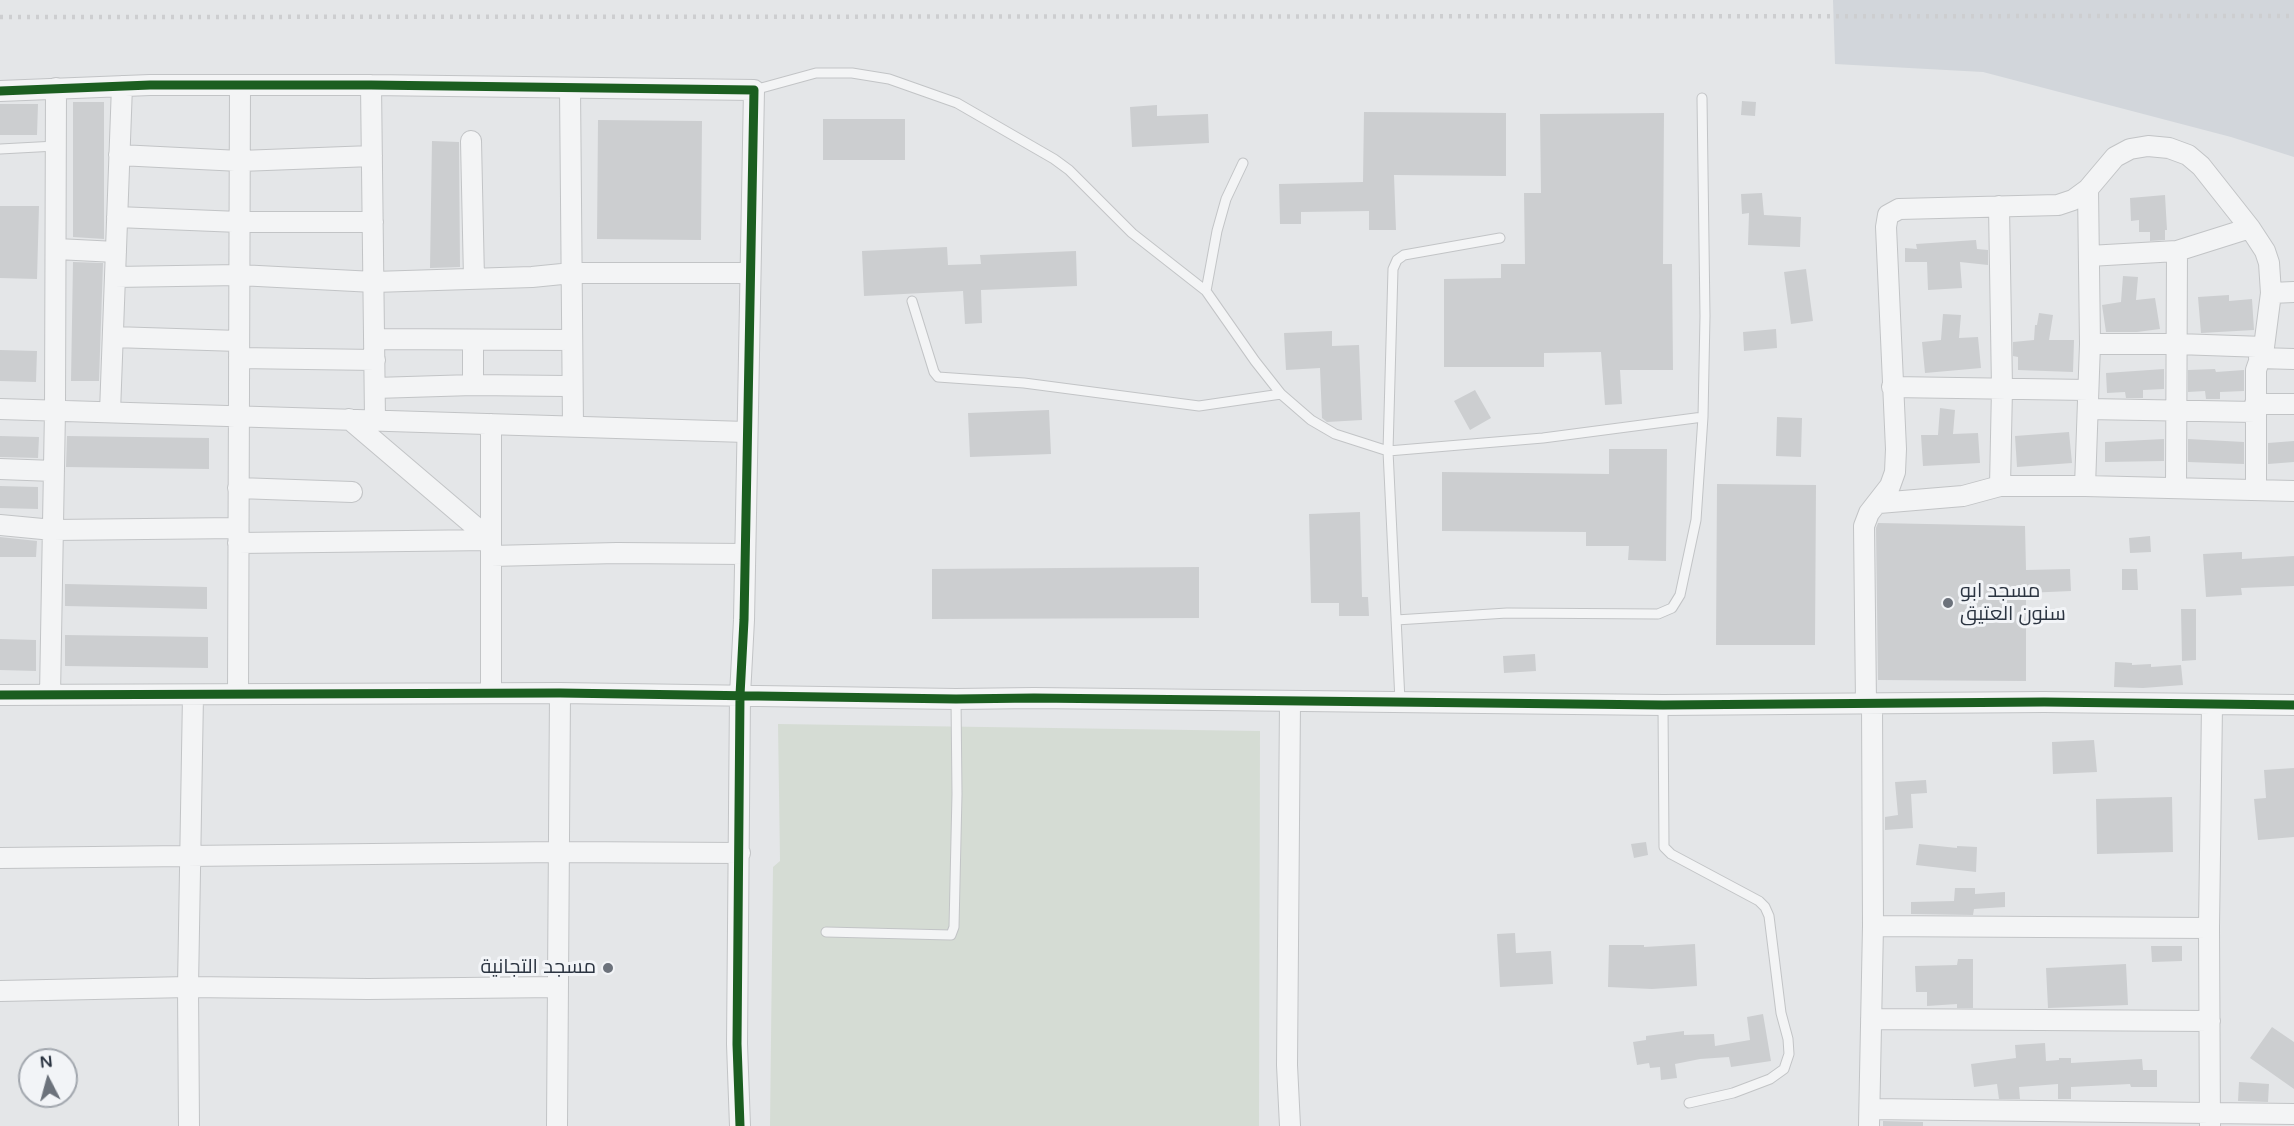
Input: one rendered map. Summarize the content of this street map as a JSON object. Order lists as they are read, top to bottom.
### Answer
{
  "places": ["مسجد ابو سنون العتيق", "مسجد التجانية"],
  "north": "top"
}
